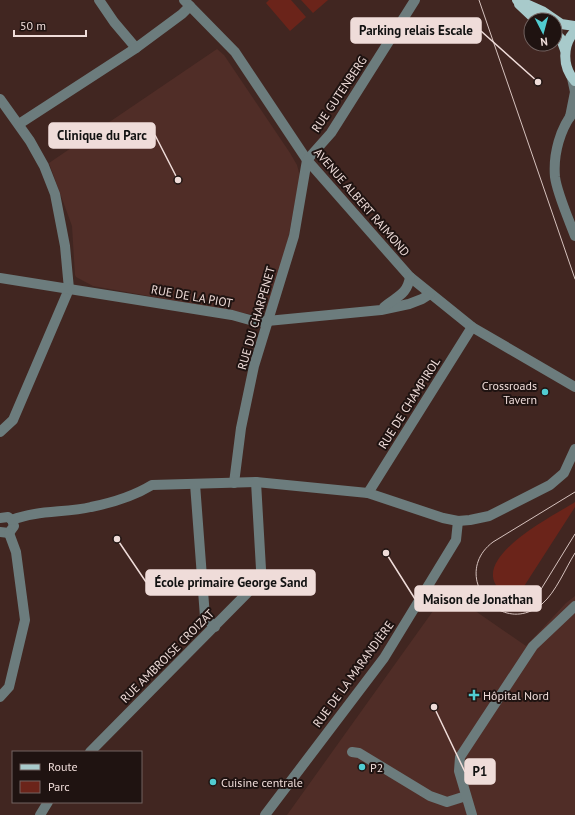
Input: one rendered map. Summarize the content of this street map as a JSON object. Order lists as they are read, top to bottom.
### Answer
{
  "streets": {
    "street": [
      "RUE GUTENBERG",
      "AVENUE ALBERT RAIMOND",
      "RUE DE LA PIOT",
      "RUE DU CHARPENET",
      "RUE DE CHAMPIROL",
      "RUE AMBROISE CROIZAT",
      "RUE DE LA MARANDIÈRE"
    ]
  },
  "crossings": [
    ["RUE GUTENBERG", "AVENUE ALBERT RAIMOND"],
    ["RUE GUTENBERG", "RUE DU CHARPENET"],
    ["AVENUE ALBERT RAIMOND", "RUE DE LA PIOT"],
    ["AVENUE ALBERT RAIMOND", "RUE DU CHARPENET"],
    ["AVENUE ALBERT RAIMOND", "RUE DE CHAMPIROL"],
    ["RUE DE LA PIOT", "RUE DU CHARPENET"]
  ],
  "places": {
    "other": [
      "Parking relais Escale",
      "Clinique du Parc",
      "Crossroads Tavern",
      "École primaire George Sand",
      "Maison de Jonathan",
      "P1",
      "P2",
      "Cuisine centrale"
    ],
    "health": ["Hôpital Nord"]
  },
  "legend": ["Route", "Parc"],
  "scale_bar": "50 m",
  "north": "bottom"
}
